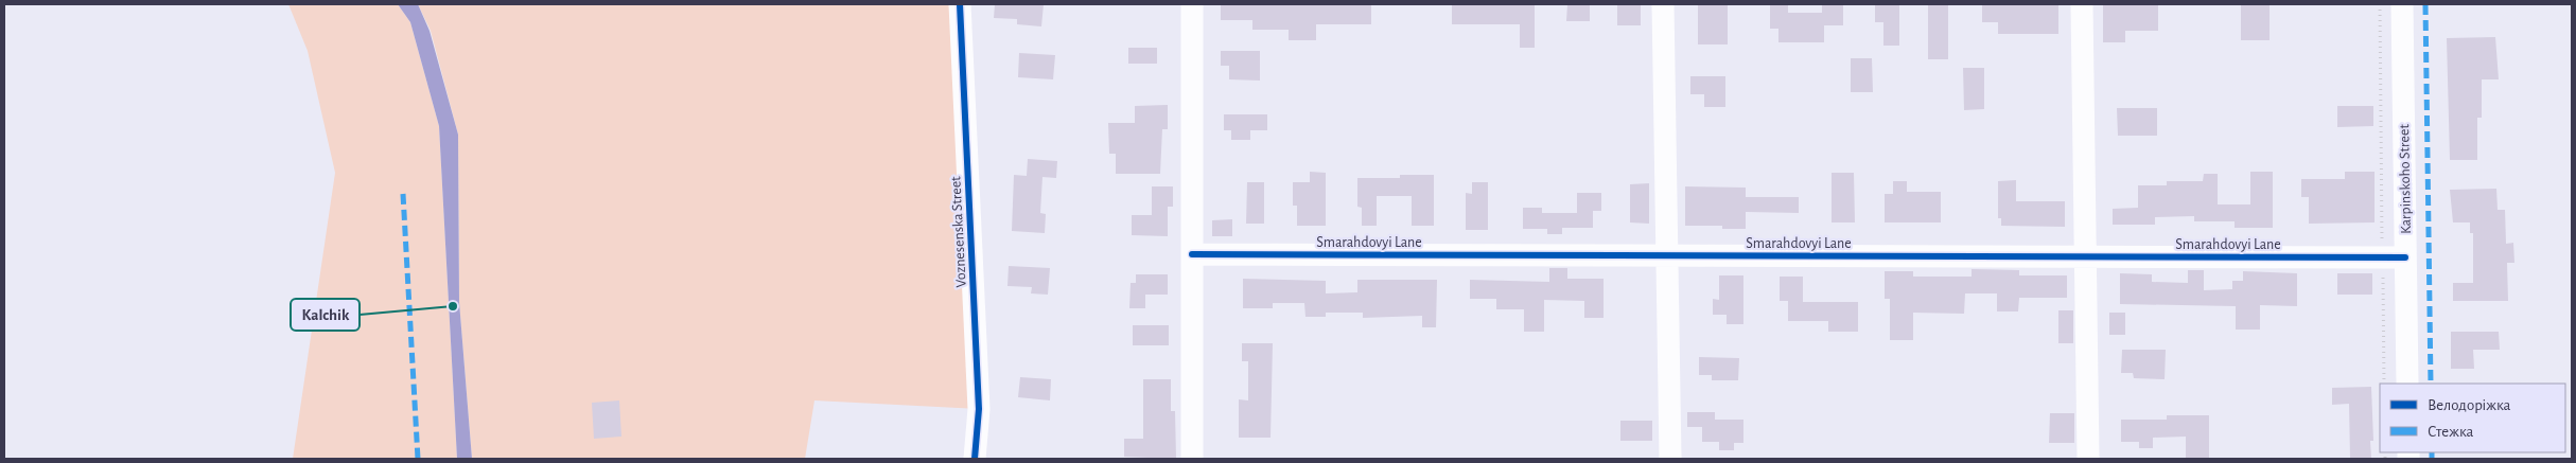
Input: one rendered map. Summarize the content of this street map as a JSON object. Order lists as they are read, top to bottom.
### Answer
{
  "streets": {
    "street": ["Karpinskoho Street", "Voznesenska Street", "Smarahdovyi Lane"]
  },
  "crossings": [
    ["Karpinskoho Street", "Smarahdovyi Lane"]
  ],
  "places": ["Kalchik"],
  "legend": ["Велодоріжка", "Стежка"]
}
